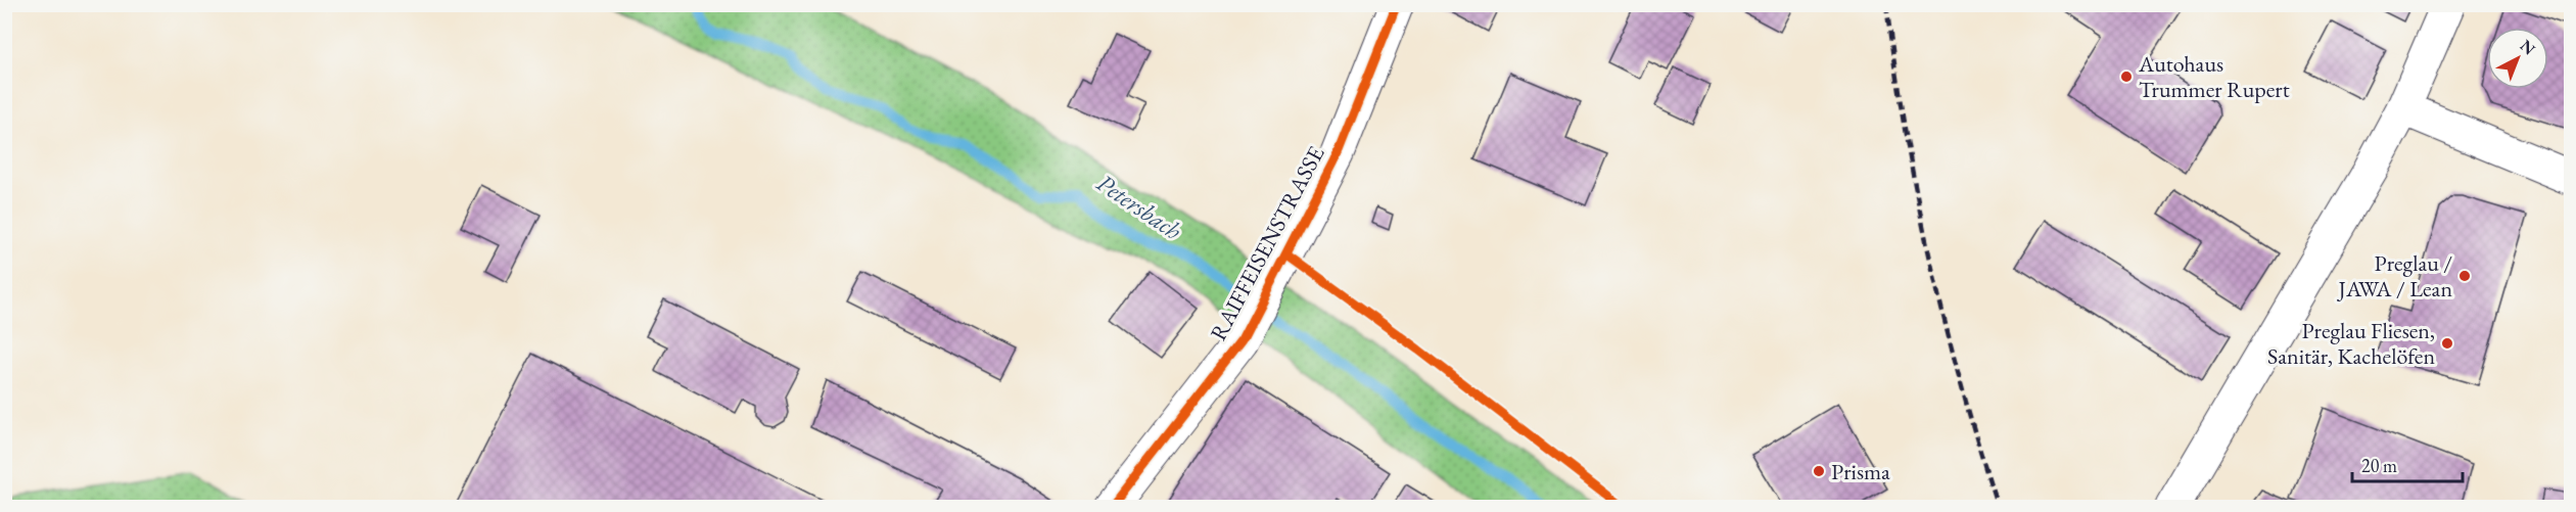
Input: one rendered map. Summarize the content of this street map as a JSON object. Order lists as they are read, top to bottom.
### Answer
{
  "streets": {
    "main road": ["RAIFFEISENSTRASSE"]
  },
  "water": ["Petersbach"],
  "places": [
    "Autohaus Trummer Rupert",
    "Preglau / JAWA / Lean",
    "Preglau Fliesen, Sanitär, Kachelöfen",
    "Prisma"
  ],
  "scale_bar": "20 m",
  "north": "top right"
}
